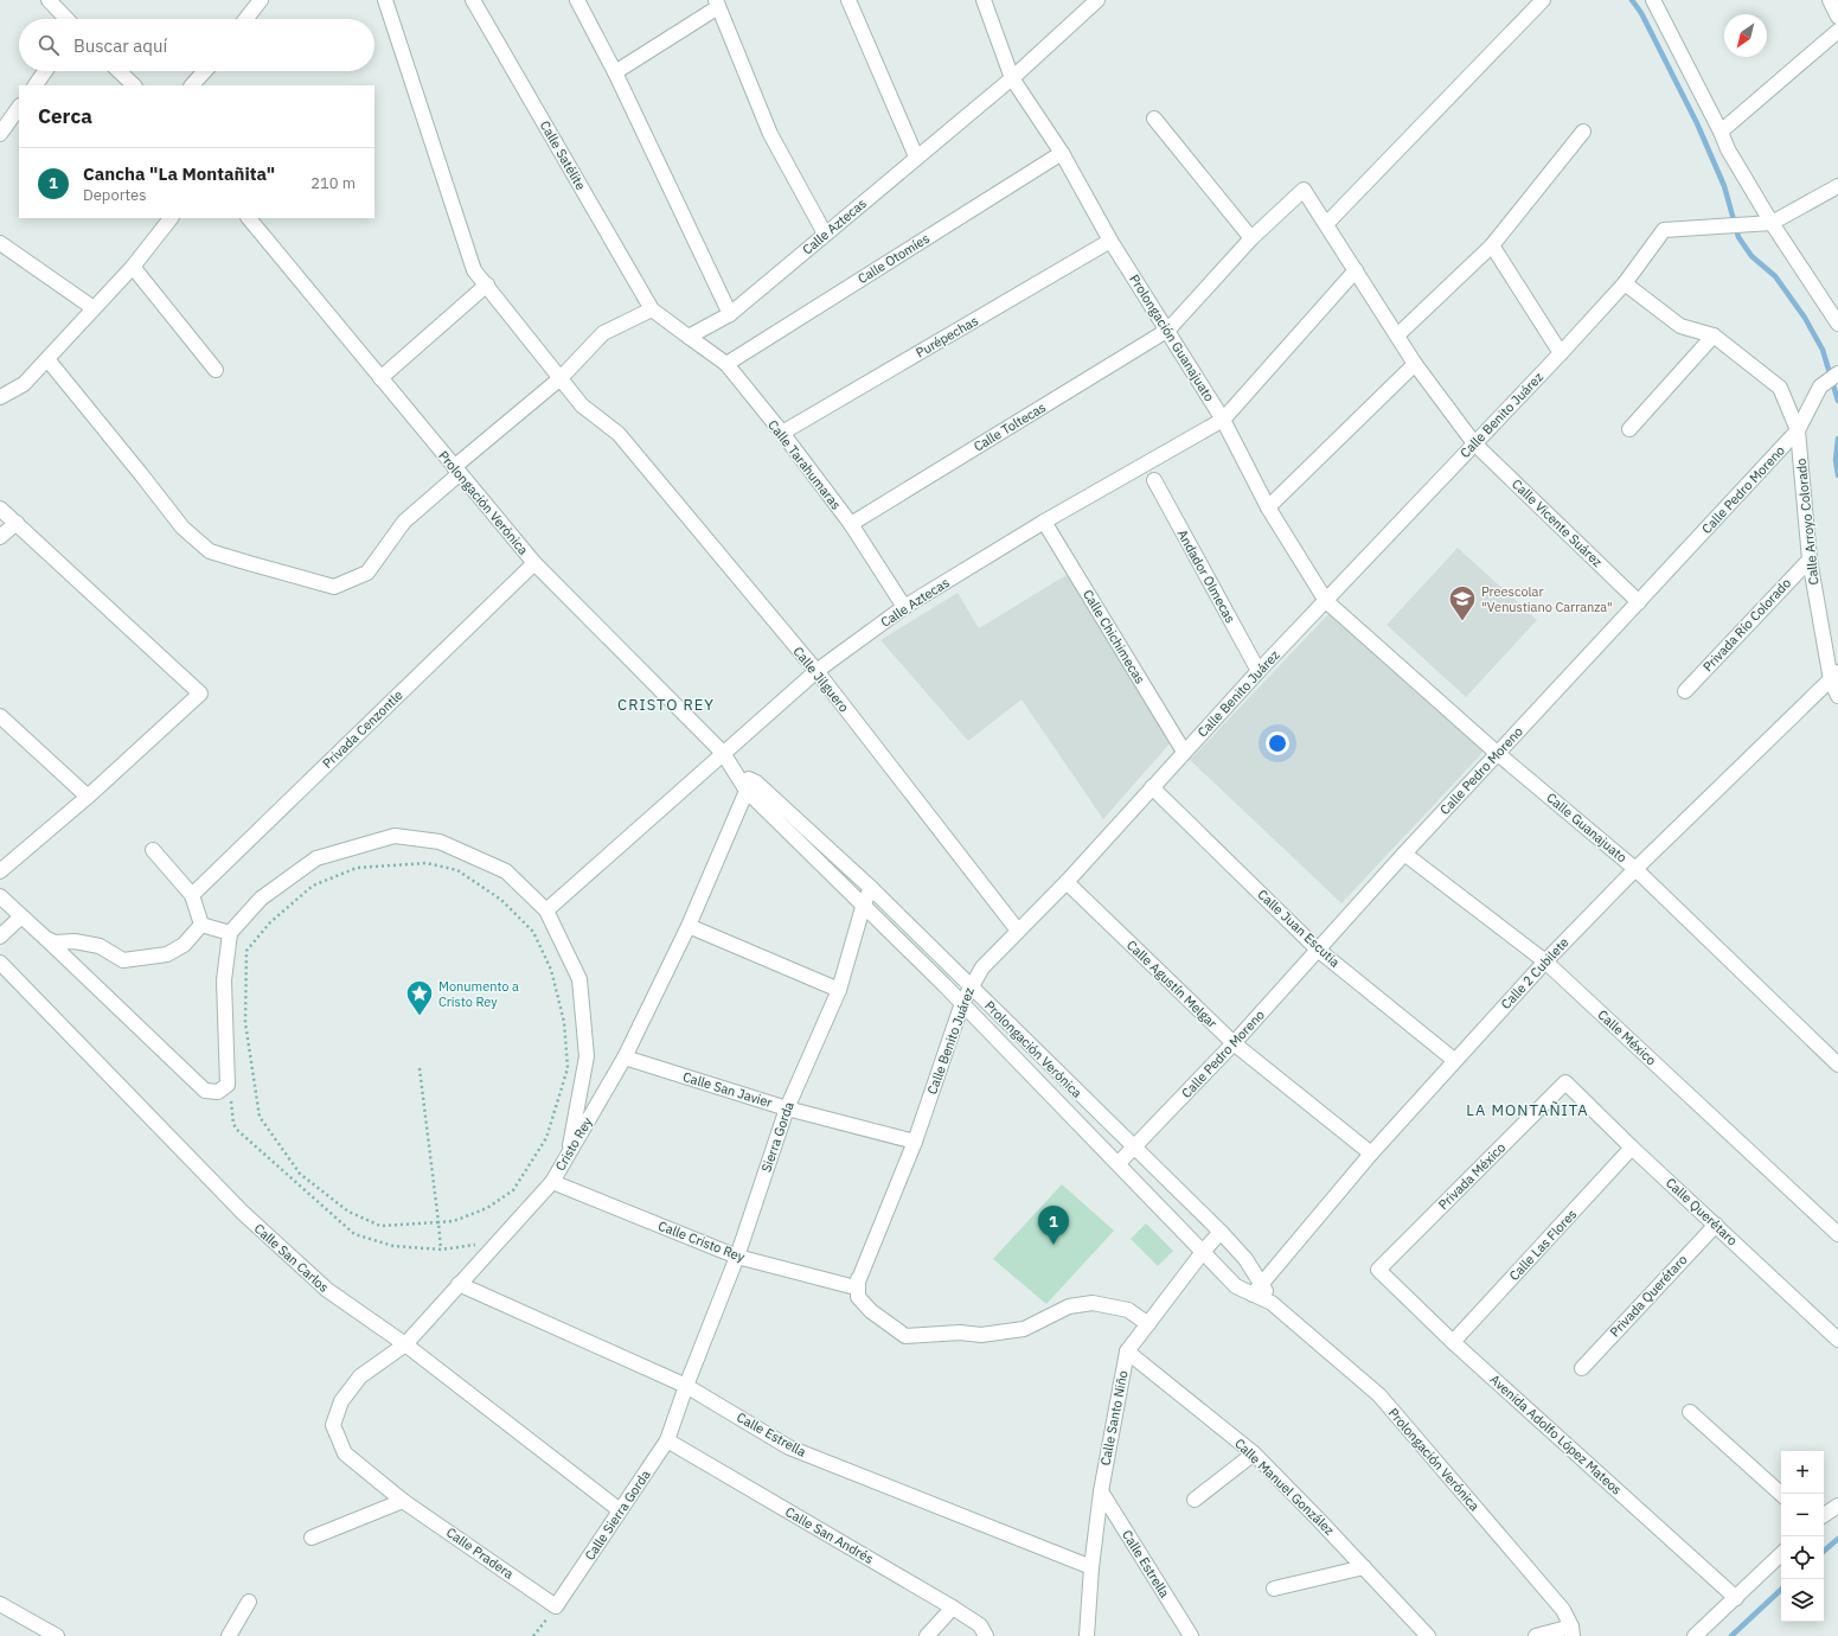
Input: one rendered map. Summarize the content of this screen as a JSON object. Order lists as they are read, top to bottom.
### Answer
{
  "streets": {
    "street": [
      "Calle Satélite",
      "Calle Aztecas",
      "Calle Otomíes",
      "Purépechas",
      "Prolongación Guanajuato",
      "Calle Benito Juárez",
      "Calle Toltecas",
      "Calle Tarahumaras",
      "Calle Pedro Moreno",
      "Prolongación Verónica",
      "Calle Arroyo Colorado",
      "Calle Vicente Suárez",
      "Andador Olmecas",
      "Privada Río Colorado",
      "Calle Chichimecas",
      "Calle Jilguero",
      "Privada Cenzontle",
      "Calle Guanajuato",
      "Calle Juan Escutia",
      "Calle 2 Cubilete",
      "Calle Agustín Melgar",
      "Calle México",
      "Calle San Javier",
      "Sierra Gorda",
      "Cristo Rey",
      "Privada México",
      "Calle Querétaro",
      "Calle Cristo Rey",
      "Calle Las Flores",
      "Calle San Carlos",
      "Privada Querétaro",
      "Calle Santo Niño",
      "Calle Estrella",
      "Avenida Adolfo López Mateos",
      "Calle Manuel González",
      "Calle Sierra Gorda",
      "Calle San Andrés",
      "Calle Pradera"
    ]
  },
  "crossings": [
    ["Calle Aztecas", "Prolongación Guanajuato"],
    ["Calle Aztecas", "Calle Tarahumaras"],
    ["Calle Aztecas", "Prolongación Verónica"],
    ["Calle Aztecas", "Calle Vicente Suárez"],
    ["Calle Aztecas", "Calle Chichimecas"],
    ["Calle Aztecas", "Calle Jilguero"],
    ["Calle Otomíes", "Prolongación Guanajuato"],
    ["Calle Otomíes", "Calle Tarahumaras"],
    ["Purépechas", "Prolongación Guanajuato"],
    ["Purépechas", "Calle Tarahumaras"],
    ["Prolongación Guanajuato", "Calle Benito Juárez"],
    ["Prolongación Guanajuato", "Calle Toltecas"],
    ["Prolongación Guanajuato", "Calle Guanajuato"],
    ["Calle Benito Juárez", "Prolongación Verónica"],
    ["Calle Benito Juárez", "Calle Vicente Suárez"],
    ["Calle Benito Juárez", "Andador Olmecas"],
    ["Calle Benito Juárez", "Calle Chichimecas"],
    ["Calle Benito Juárez", "Calle Jilguero"],
    ["Calle Benito Juárez", "Calle Guanajuato"],
    ["Calle Benito Juárez", "Calle Juan Escutia"],
    ["Calle Benito Juárez", "Calle Agustín Melgar"],
    ["Calle Benito Juárez", "Calle San Javier"],
    ["Calle Benito Juárez", "Calle Cristo Rey"],
    ["Calle Toltecas", "Calle Tarahumaras"],
    ["Calle Toltecas", "Calle Vicente Suárez"],
    ["Calle Pedro Moreno", "Prolongación Verónica"],
    ["Calle Pedro Moreno", "Calle Arroyo Colorado"],
    ["Calle Pedro Moreno", "Calle Vicente Suárez"],
    ["Calle Pedro Moreno", "Calle Guanajuato"],
    ["Calle Pedro Moreno", "Calle Juan Escutia"],
    ["Calle Pedro Moreno", "Calle Agustín Melgar"],
    ["Calle Pedro Moreno", "Calle México"],
    ["Prolongación Verónica", "Privada Cenzontle"],
    ["Prolongación Verónica", "Calle 2 Cubilete"],
    ["Prolongación Verónica", "Sierra Gorda"],
    ["Prolongación Verónica", "Cristo Rey"],
    ["Prolongación Verónica", "Calle Santo Niño"],
    ["Calle Arroyo Colorado", "Privada Río Colorado"],
    ["Calle Arroyo Colorado", "Calle 2 Cubilete"],
    ["Calle Guanajuato", "Calle 2 Cubilete"],
    ["Calle Juan Escutia", "Calle 2 Cubilete"],
    ["Calle 2 Cubilete", "Calle Agustín Melgar"],
    ["Calle 2 Cubilete", "Calle México"],
    ["Calle San Javier", "Sierra Gorda"],
    ["Calle San Javier", "Cristo Rey"],
    ["Sierra Gorda", "Calle Cristo Rey"],
    ["Sierra Gorda", "Calle Estrella"],
    ["Sierra Gorda", "Calle Sierra Gorda"],
    ["Cristo Rey", "Calle Cristo Rey"],
    ["Cristo Rey", "Calle San Carlos"],
    ["Cristo Rey", "Calle Estrella"],
    ["Cristo Rey", "Calle Pradera"],
    ["Privada México", "Calle Querétaro"],
    ["Privada México", "Avenida Adolfo López Mateos"],
    ["Calle Querétaro", "Calle Las Flores"],
    ["Calle Querétaro", "Privada Querétaro"],
    ["Calle Las Flores", "Avenida Adolfo López Mateos"],
    ["Calle San Carlos", "Calle Sierra Gorda"],
    ["Calle Santo Niño", "Calle Estrella"],
    ["Calle Santo Niño", "Calle Manuel González"],
    ["Calle Estrella", "Calle Sierra Gorda"],
    ["Calle Sierra Gorda", "Calle San Andrés"],
    ["Calle Sierra Gorda", "Calle Pradera"]
  ],
  "districts": ["CRISTO REY", "LA MONTAÑITA"],
  "places": {
    "school or university": ["Preescolar \"Venustiano Carranza\""],
    "place": ["Monumento a Cristo Rey"]
  },
  "north": "bottom left",
  "page": {
    "search": "Buscar aquí",
    "heading": "Cerca",
    "list": [
      {
        "mark": "1",
        "name": "Cancha \"La Montañita\"",
        "note": "Deportes",
        "value": "210 m"
      }
    ],
    "pins": "1",
    "map_buttons": ["+", "−"]
  }
}
